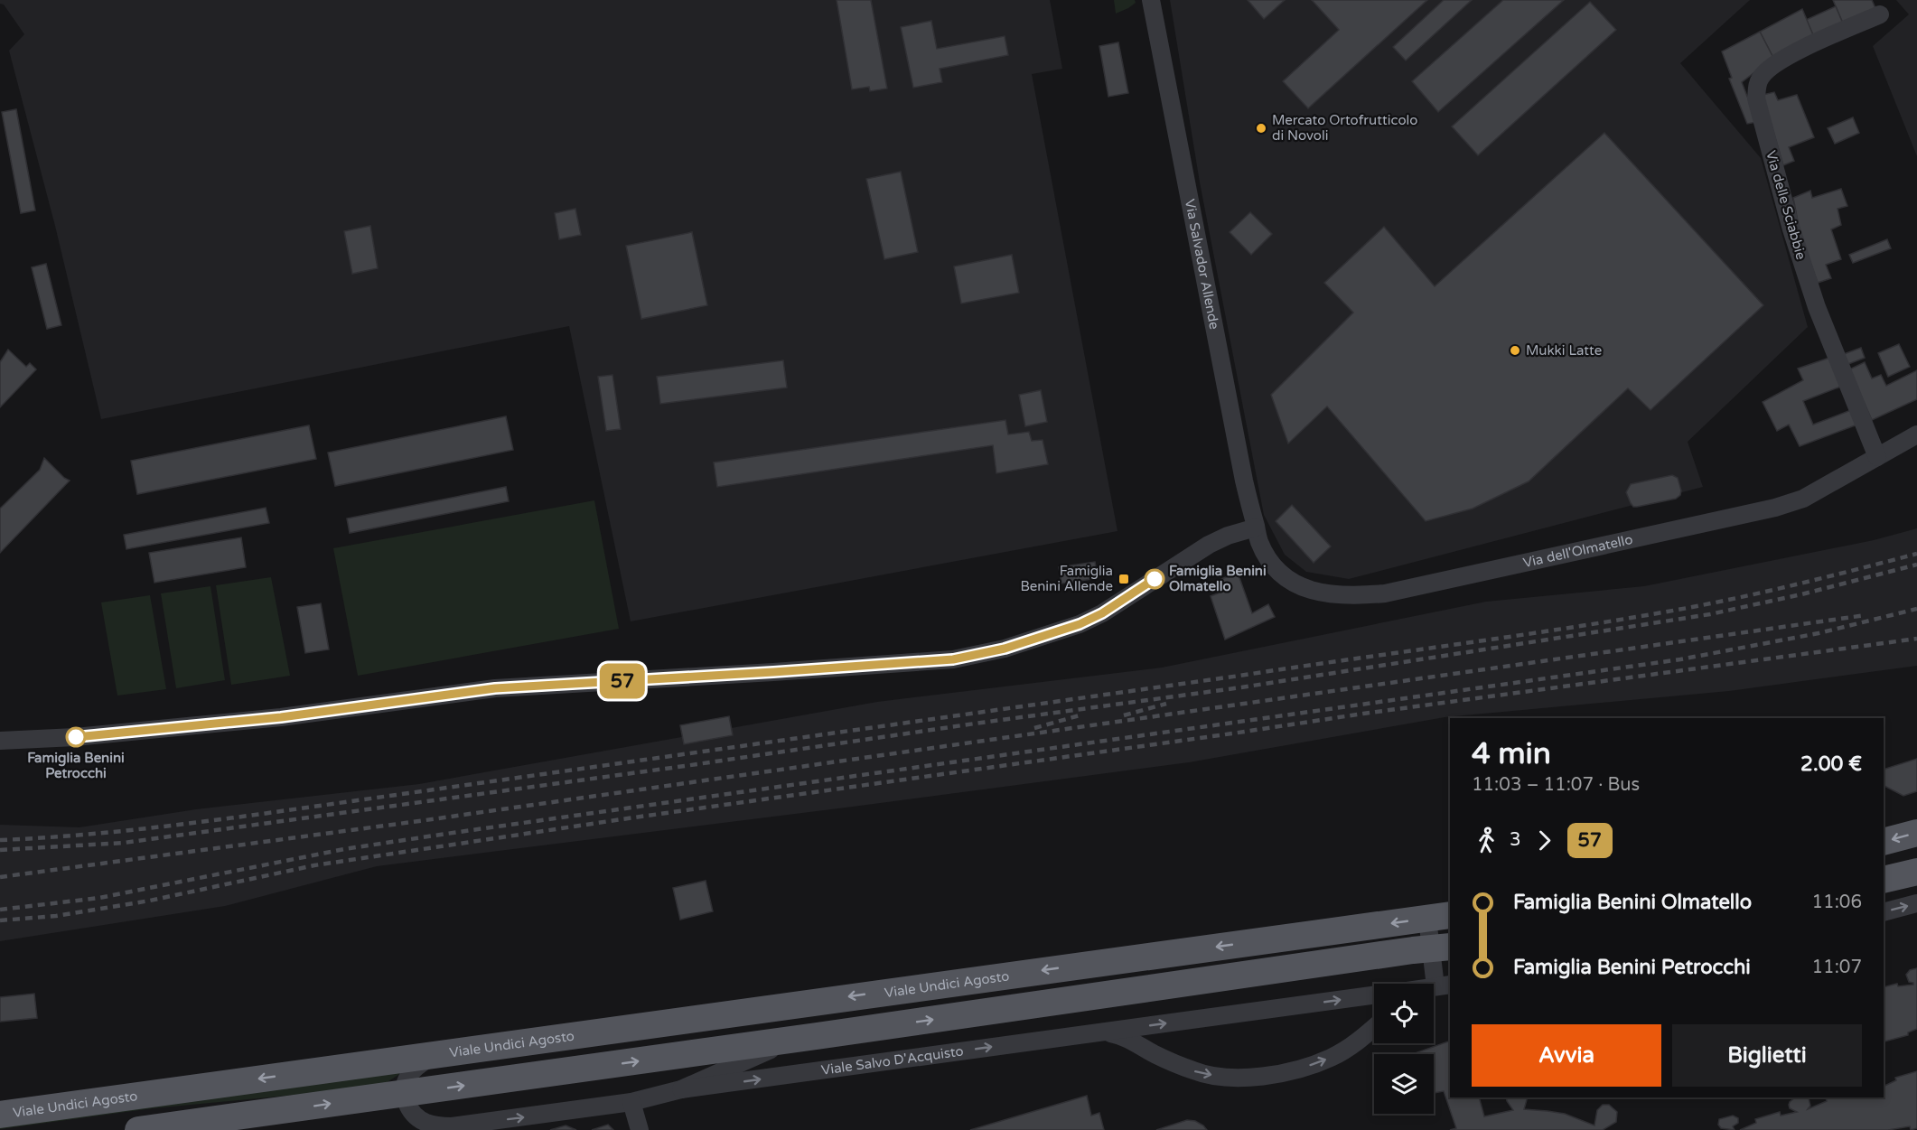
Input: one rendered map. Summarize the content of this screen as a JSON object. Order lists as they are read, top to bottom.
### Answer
{
  "streets": {
    "main road": ["Viale Undici Agosto"],
    "street": [
      "Via delle Sciabbie",
      "Via Salvador Allende",
      "Via dell'Olmatello",
      "Viale Salvo D'Acquisto"
    ]
  },
  "crossings": [
    ["Via delle Sciabbie", "Via dell'Olmatello"],
    ["Via Salvador Allende", "Via dell'Olmatello"]
  ],
  "one_way": ["Viale Salvo D'Acquisto"],
  "places": {
    "other": [
      "Mercato Ortofrutticolo di Novoli",
      "Mukki Latte",
      "Famiglia Benini Olmatello",
      "Famiglia Benini Petrocchi"
    ],
    "transit": ["Famiglia Benini Allende"]
  },
  "lines": ["bus line 57"],
  "page": {
    "on_map": "57",
    "heading": ["4 min", "11:03 – 11:07 · Bus", "2.00 €"],
    "legs": ["3", "57"],
    "list": [
      {
        "name": "Famiglia Benini Olmatello",
        "value": "11:06"
      },
      {
        "name": "Famiglia Benini Petrocchi",
        "value": "11:07"
      }
    ],
    "buttons": ["Avvia", "Biglietti"]
  }
}
